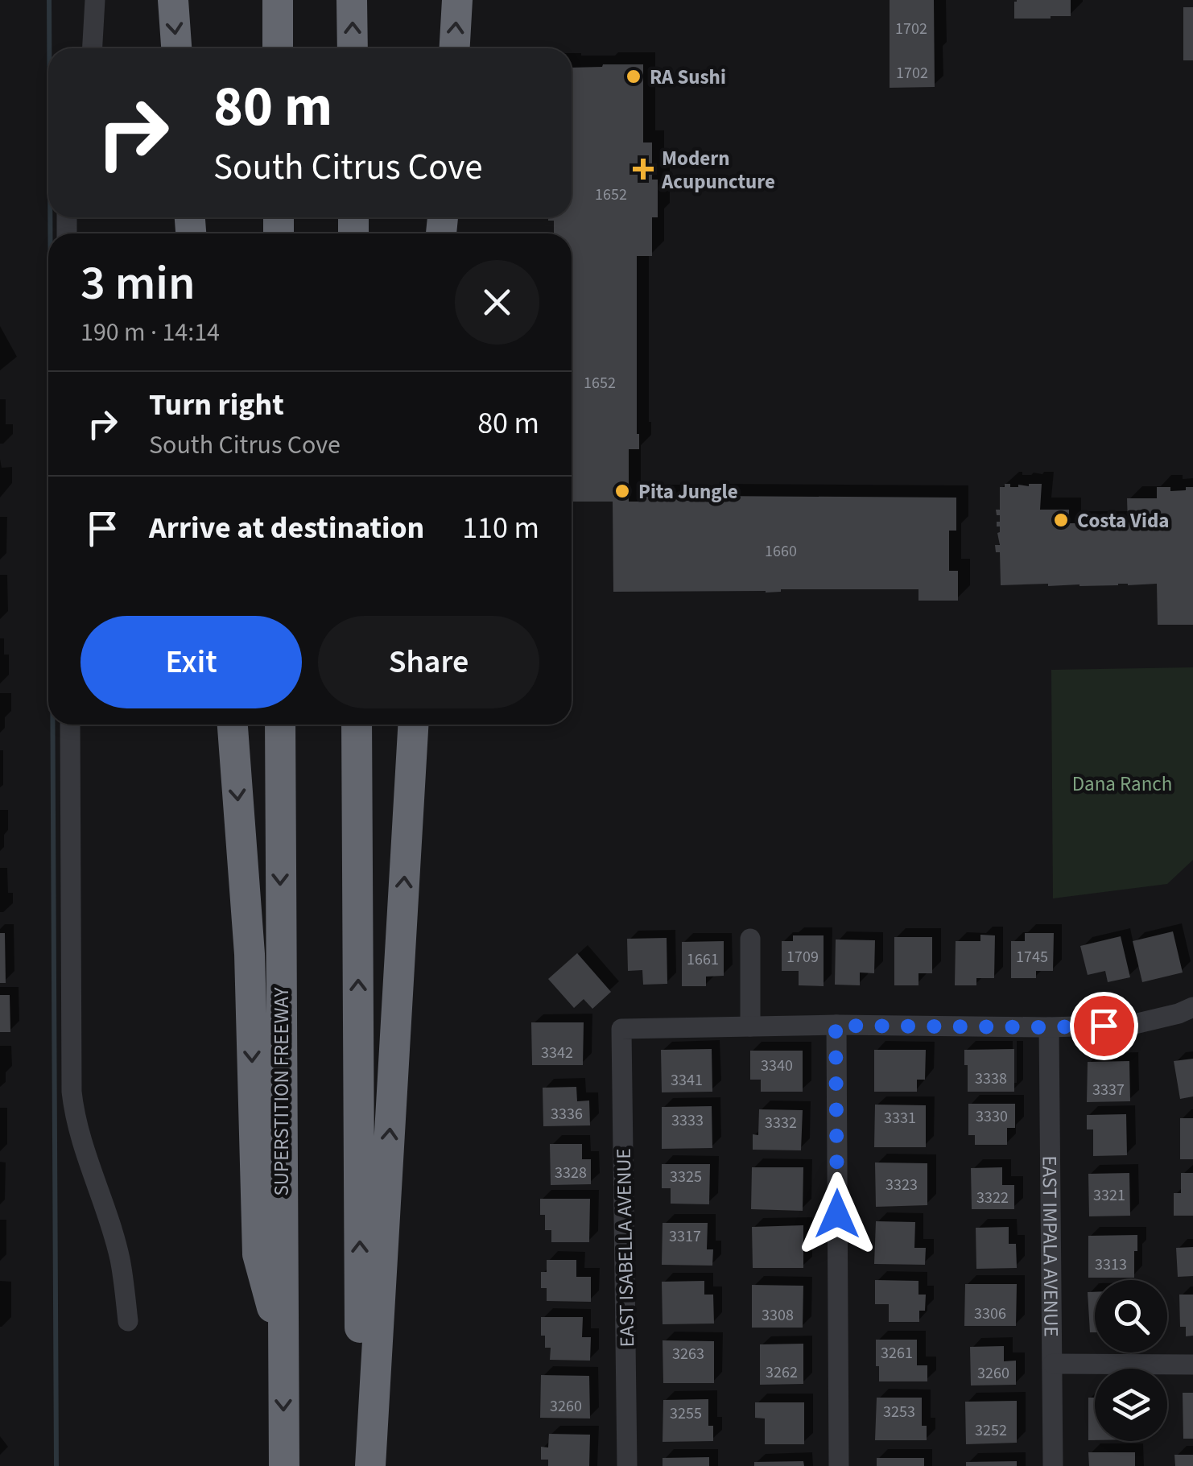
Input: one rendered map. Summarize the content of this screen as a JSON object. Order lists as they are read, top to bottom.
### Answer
{
  "streets": {
    "highway": ["SUPERSTITION FREEWAY"],
    "street": ["EAST IMPALA AVENUE", "EAST ISABELLA AVENUE"]
  },
  "parks": ["Dana Ranch"],
  "places": {
    "other": ["RA Sushi", "Pita Jungle", "Costa Vida"],
    "health": ["Modern Acupuncture"]
  },
  "house_numbers": [
    "1702",
    "1702",
    "1652",
    "1652",
    "1660",
    "1709",
    "1745",
    "1661",
    "3342",
    "3340",
    "3338",
    "3341",
    "3337",
    "3336",
    "3330",
    "3331",
    "3333",
    "3332",
    "3328",
    "3325",
    "3323",
    "3321",
    "3322",
    "3317",
    "3313",
    "3306",
    "3308",
    "3261",
    "3263",
    "3262",
    "3260",
    "3260",
    "3253",
    "3255",
    "3252"
  ],
  "page": {
    "turn": ["80 m", "South Citrus Cove"],
    "heading": ["3 min", "190 m · 14:14"],
    "list": [
      {
        "name": "Turn right",
        "note": "South Citrus Cove",
        "value": "80 m"
      },
      {
        "name": "Arrive at destination",
        "value": "110 m"
      }
    ],
    "buttons": ["Exit", "Share"]
  }
}
